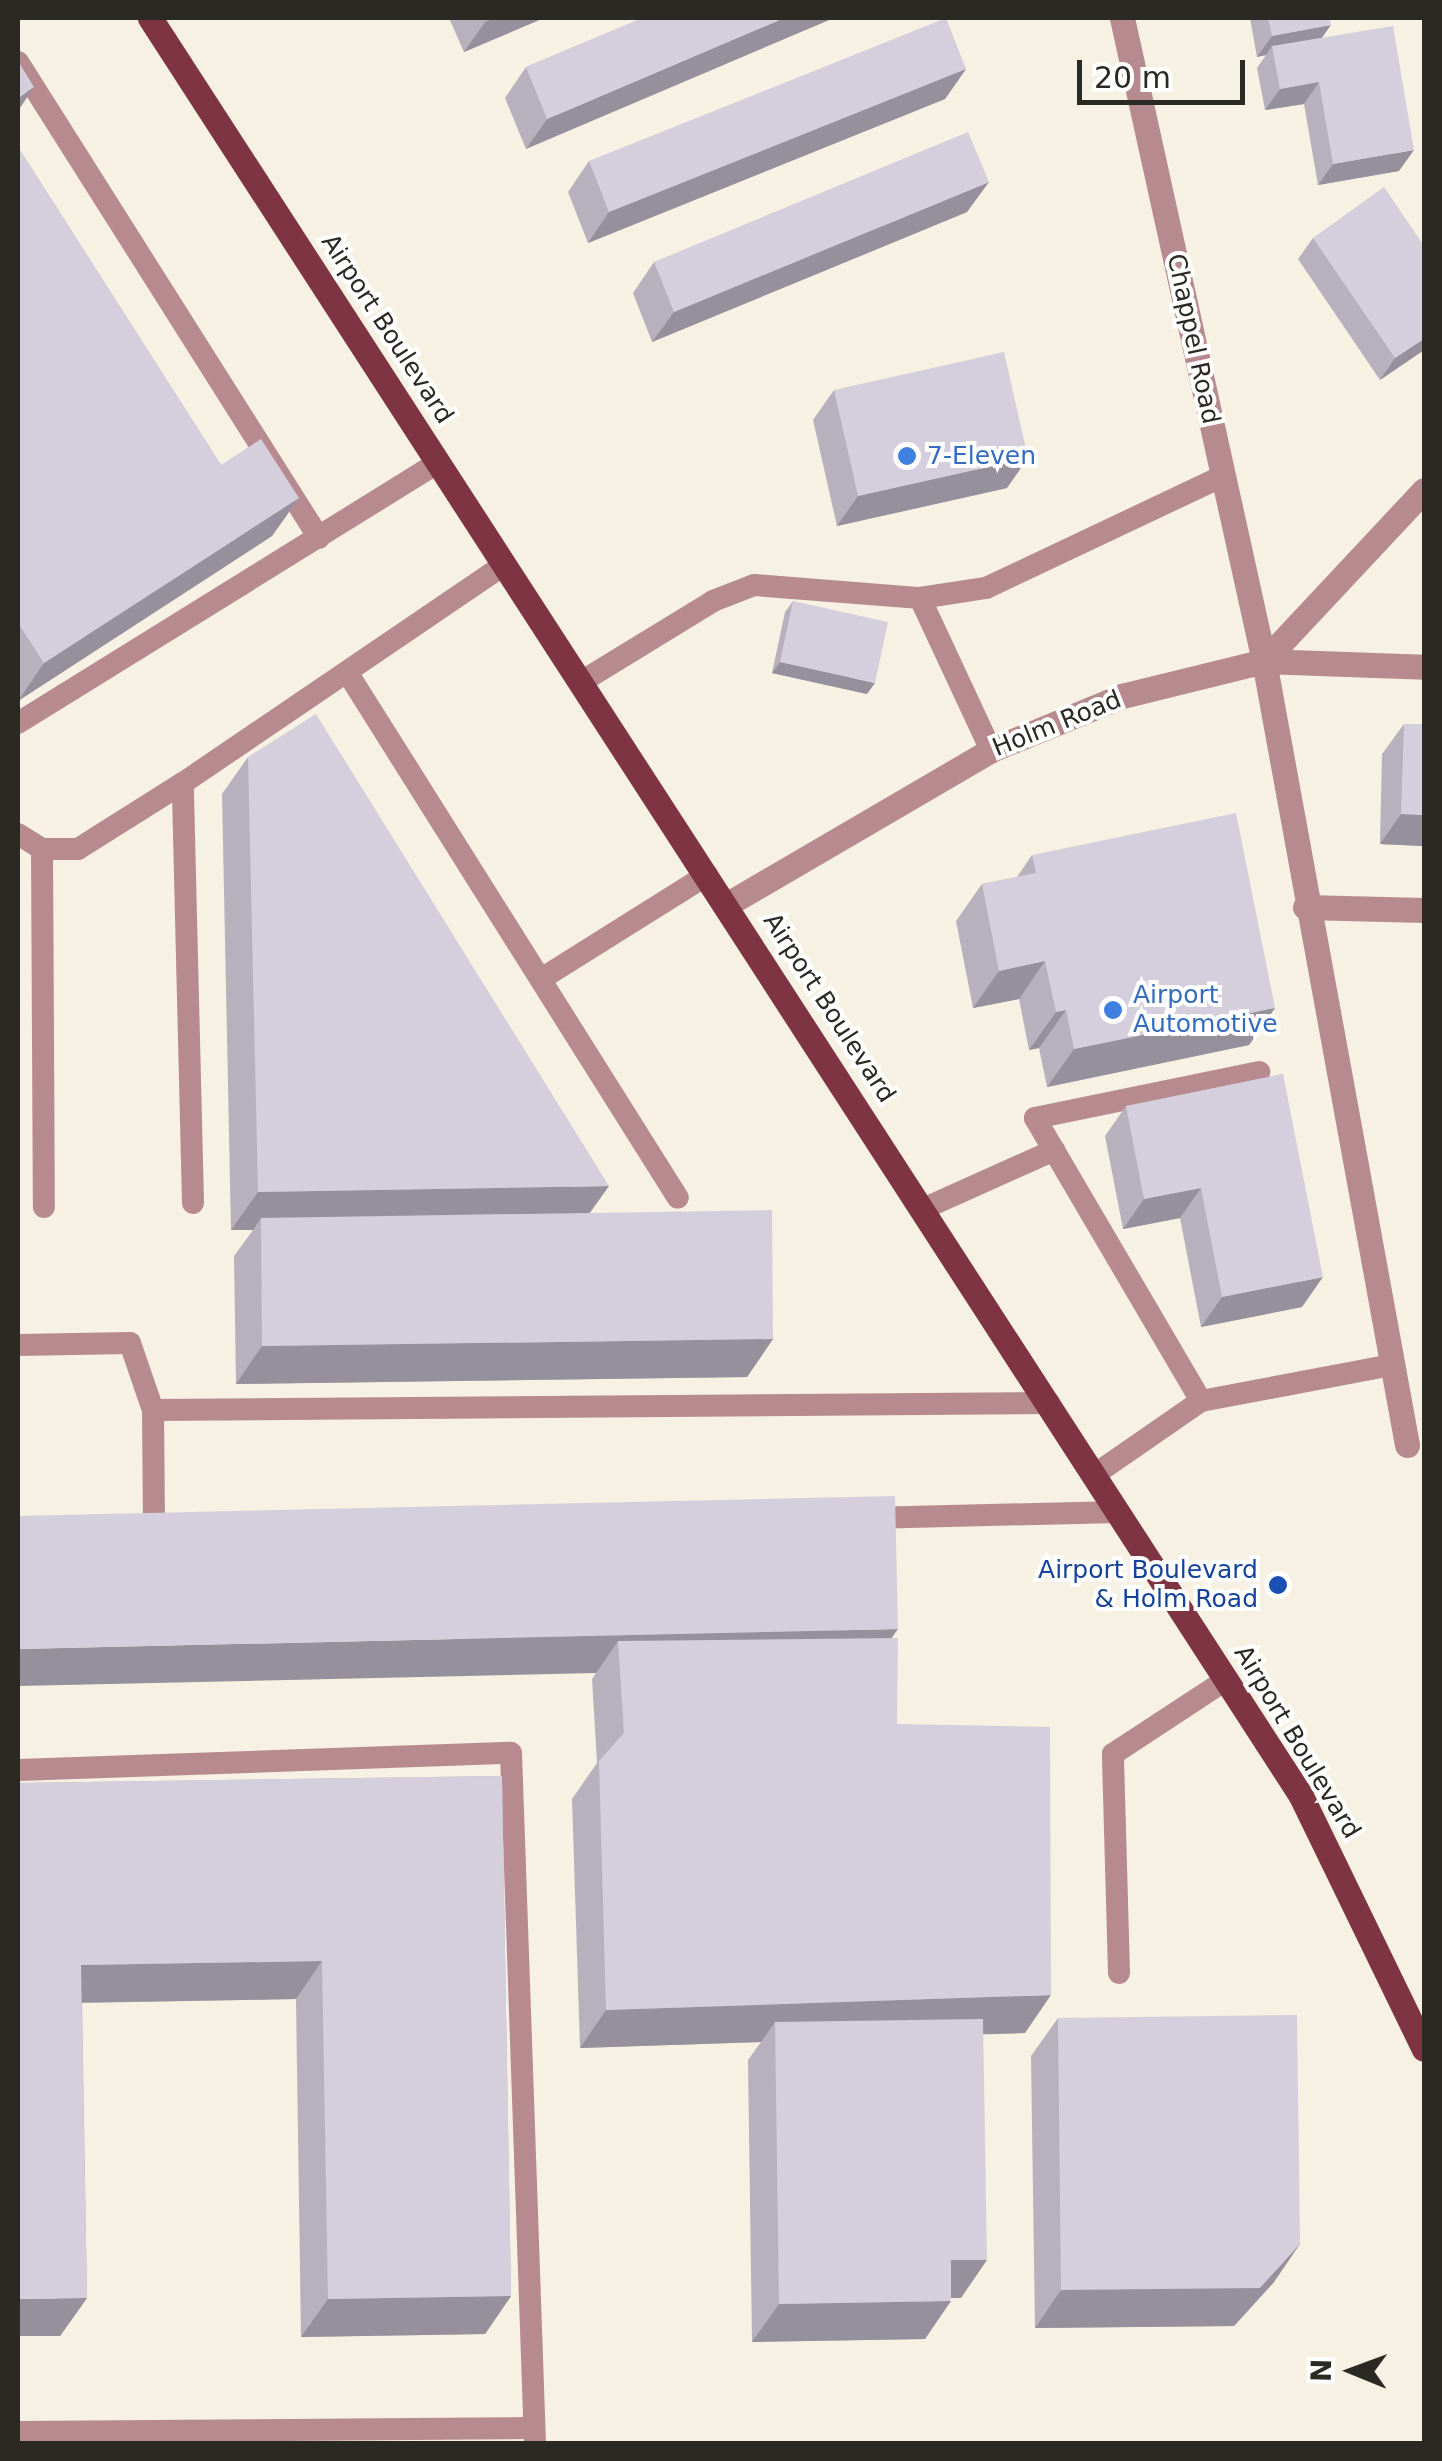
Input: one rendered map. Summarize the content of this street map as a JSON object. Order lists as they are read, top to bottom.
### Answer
{
  "streets": {
    "main road": ["Airport Boulevard"],
    "street": ["Chappel Road", "Holm Road"]
  },
  "crossings": [
    ["Airport Boulevard", "Holm Road"],
    ["Chappel Road", "Holm Road"]
  ],
  "places": ["7-Eleven", "Airport Automotive", "Airport Boulevard & Holm Road"],
  "scale_bar": "20 m",
  "north": "left"
}
